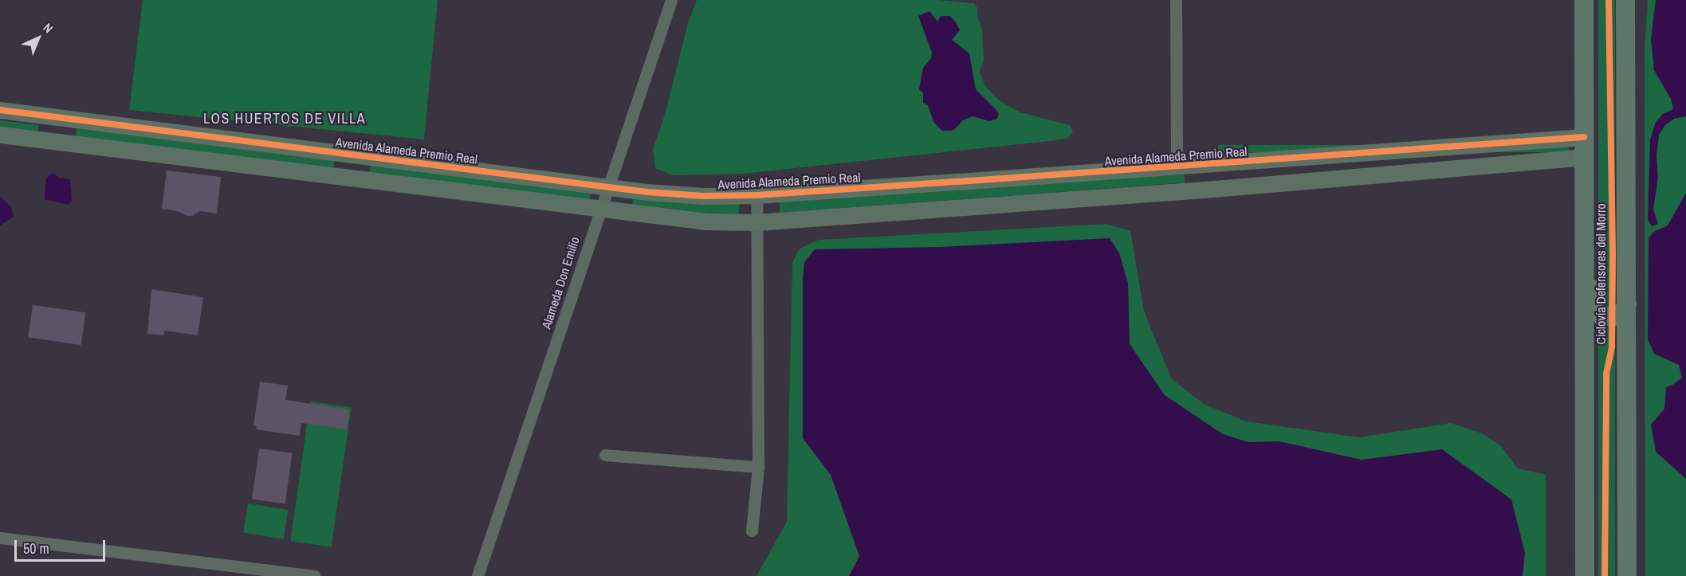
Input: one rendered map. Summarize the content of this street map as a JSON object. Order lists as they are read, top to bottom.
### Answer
{
  "streets": {
    "street": ["Avenida Alameda Premio Real", "Alameda Don Emilio"],
    "cycle path": ["Ciclovía Defensores del Morro"]
  },
  "crossings": [
    ["Avenida Alameda Premio Real", "Alameda Don Emilio"]
  ],
  "districts": ["LOS HUERTOS DE VILLA"],
  "scale_bar": "50 m",
  "north": "top right"
}
